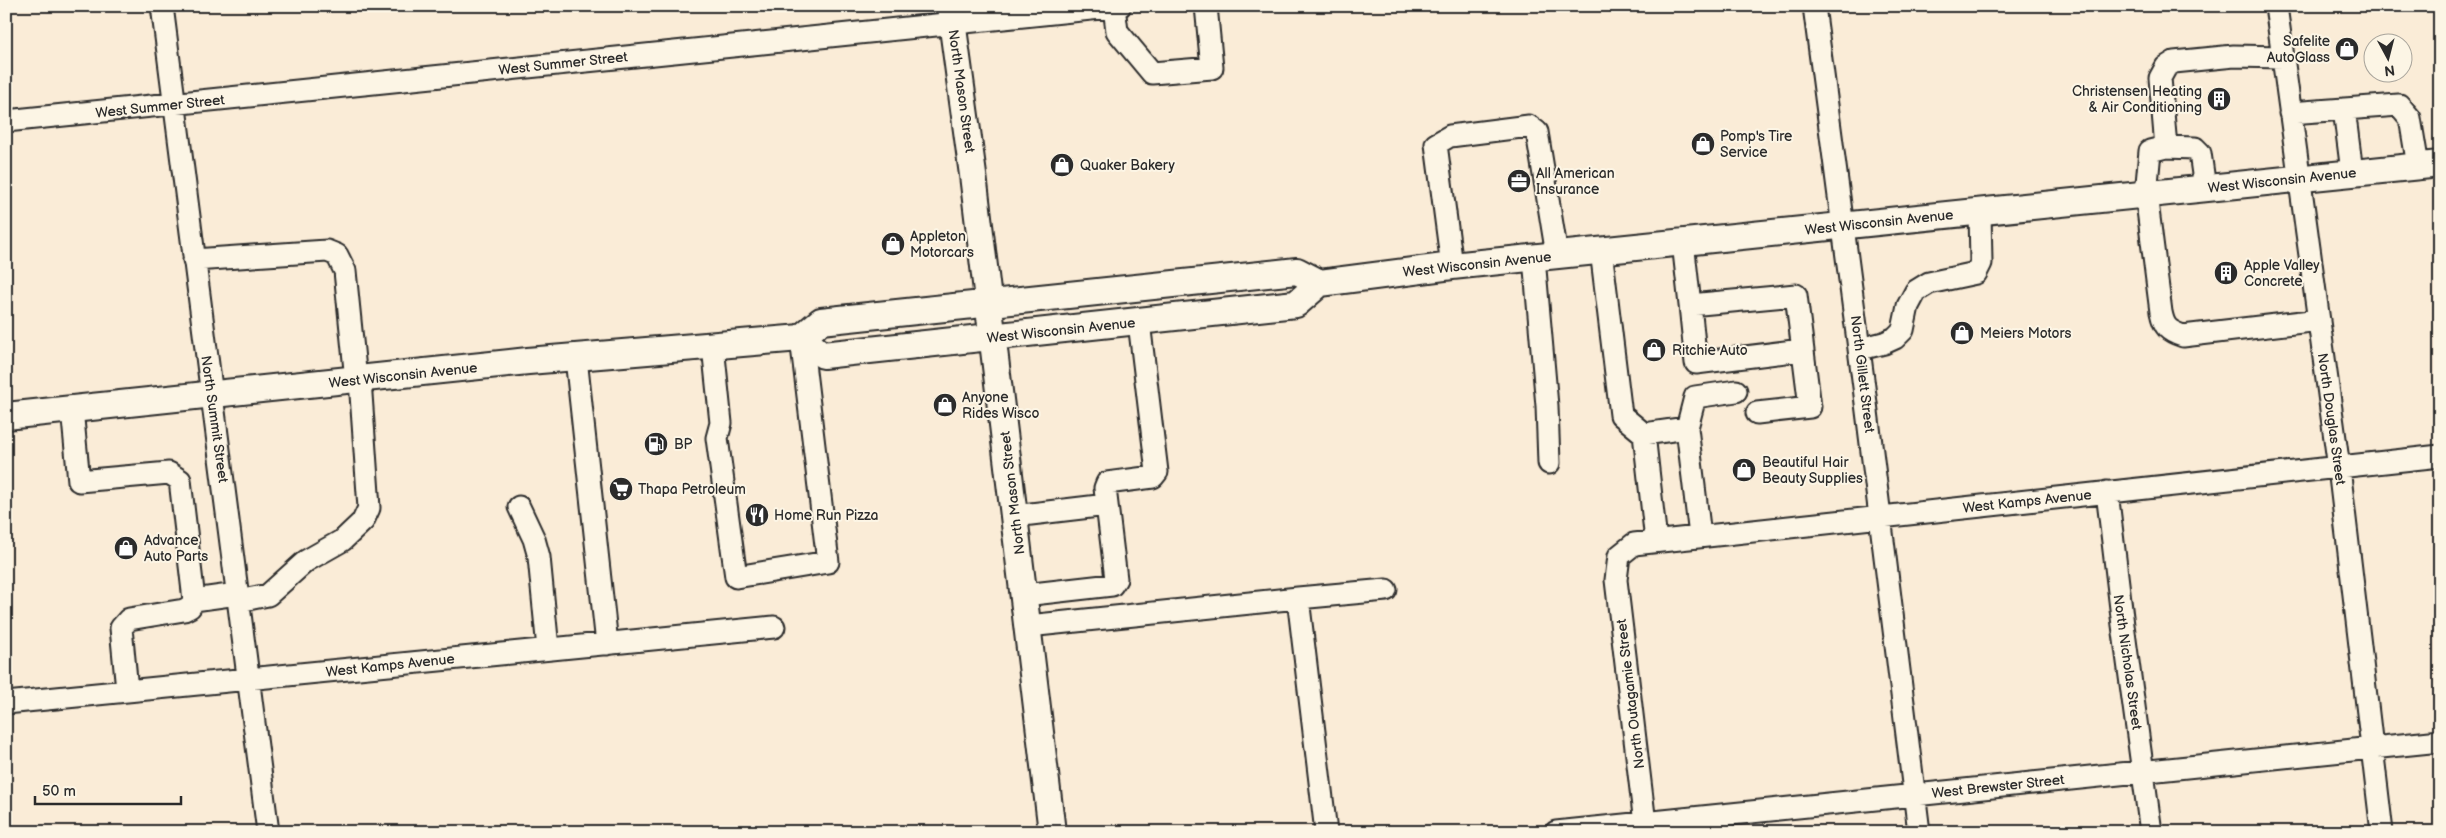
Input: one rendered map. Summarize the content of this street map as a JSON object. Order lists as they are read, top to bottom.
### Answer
{
  "streets": {
    "main road": ["North Mason Street", "West Wisconsin Avenue"],
    "street": [
      "West Summer Street",
      "North Gillett Street",
      "North Summit Street",
      "North Douglas Street",
      "West Kamps Avenue",
      "North Nicholas Street",
      "North Outagamie Street",
      "West Brewster Street"
    ]
  },
  "crossings": [
    ["West Summer Street", "North Mason Street"],
    ["West Summer Street", "North Summit Street"],
    ["North Mason Street", "West Wisconsin Avenue"],
    ["West Wisconsin Avenue", "North Gillett Street"],
    ["West Wisconsin Avenue", "North Summit Street"],
    ["West Wisconsin Avenue", "North Douglas Street"],
    ["North Gillett Street", "West Kamps Avenue"],
    ["North Gillett Street", "West Brewster Street"],
    ["North Summit Street", "West Kamps Avenue"],
    ["North Douglas Street", "West Kamps Avenue"],
    ["North Douglas Street", "West Brewster Street"],
    ["West Kamps Avenue", "North Nicholas Street"],
    ["West Kamps Avenue", "North Outagamie Street"],
    ["North Nicholas Street", "West Brewster Street"],
    ["North Outagamie Street", "West Brewster Street"]
  ],
  "places": {
    "shop": [
      "Safelite AutoGlass",
      "Pomp's Tire Service",
      "Quaker Bakery",
      "Appleton Motorcars",
      "Meiers Motors",
      "Ritchie Auto",
      "Anyone Rides Wisco",
      "Beautiful Hair Beauty Supplies",
      "Advance Auto Parts"
    ],
    "building": ["Christensen Heating & Air Conditioning", "Apple Valley Concrete"],
    "office": ["All American Insurance"],
    "fuel station": ["BP"],
    "supermarket": ["Thapa Petroleum"],
    "restaurant": ["Home Run Pizza"]
  },
  "scale_bar": "50 m",
  "north": "bottom"
}
